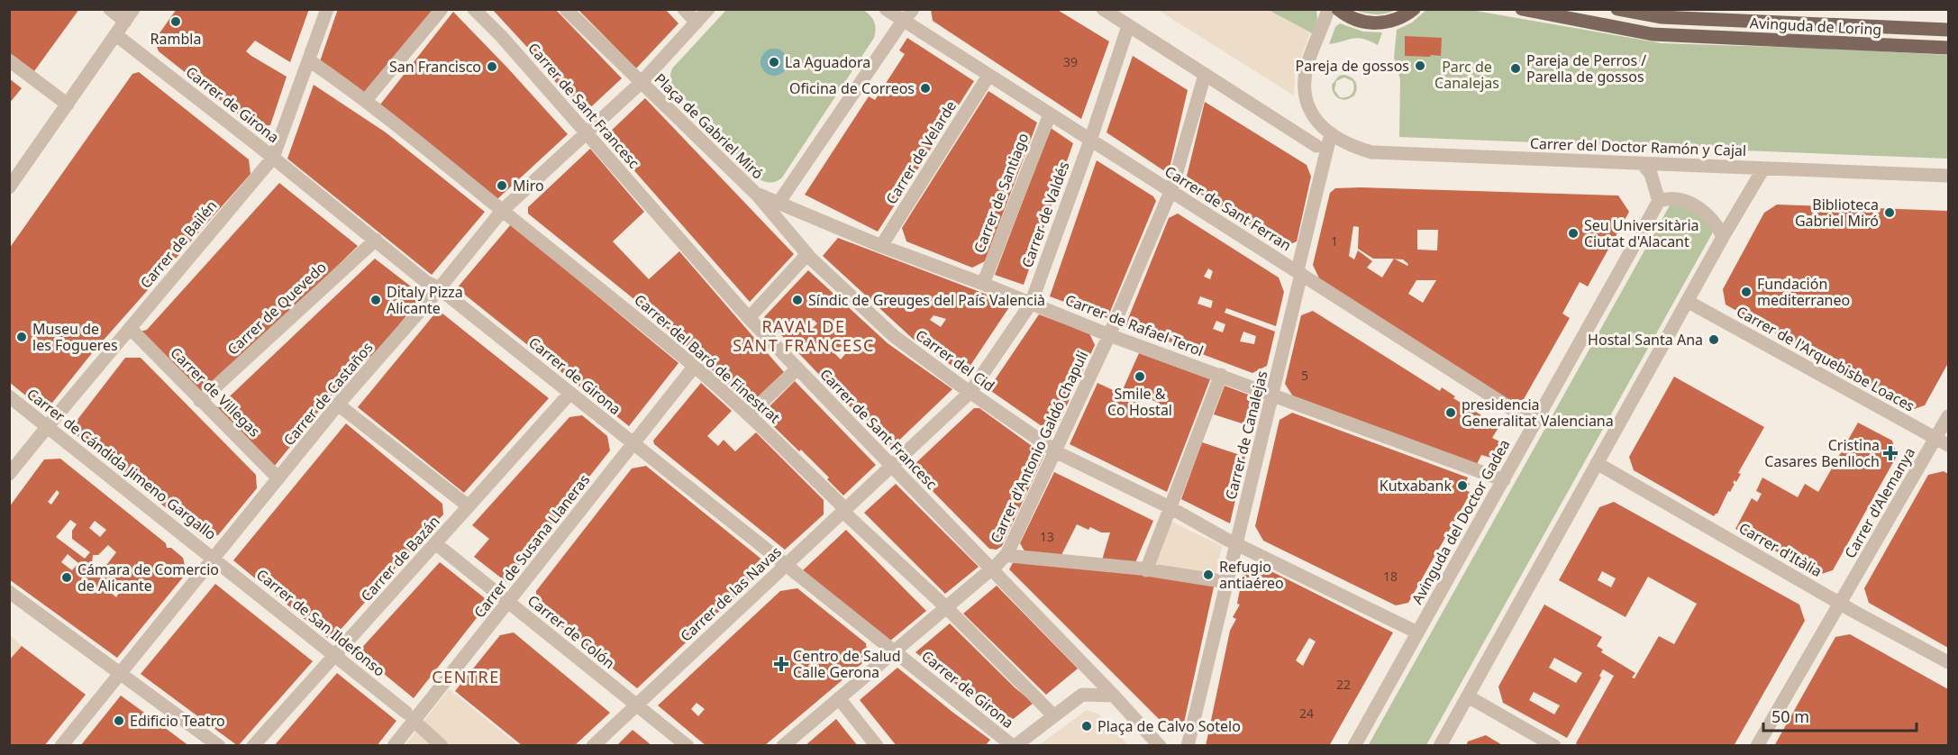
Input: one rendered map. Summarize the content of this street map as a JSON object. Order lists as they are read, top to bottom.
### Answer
{
  "streets": {
    "main road": ["Avinguda de Loring"],
    "street": [
      "Carrer de Girona",
      "Carrer de Sant Francesc",
      "Plaça de Gabriel Miró",
      "Carrer del Doctor Ramón y Cajal",
      "Carrer de Velarde",
      "Carrer de Santiago",
      "Carrer de Sant Ferran",
      "Carrer de Valdés",
      "Carrer de Bailén",
      "Carrer de Quevedo",
      "Carrer de Rafael Terol",
      "Carrer del Baró de Finestrat",
      "Carrer de l'Arquebisbe Loaces",
      "Carrer del Cid",
      "Carrer de Villegas",
      "Carrer de Castaños",
      "Carrer de Canalejas",
      "Carrer d'Antonio Galdó Chapuli",
      "Carrer de Cándida Jimeno Gargallo",
      "Carrer d'Alemanya",
      "Avinguda del Doctor Gadea",
      "Carrer de Susana Llaneras",
      "Carrer d'Itàlia",
      "Carrer de Bazán",
      "Carrer de las Navas",
      "Carrer de San Ildefonso",
      "Carrer de Colón"
    ]
  },
  "crossings": [
    ["Carrer de Girona", "Carrer de Bailén"],
    ["Carrer de Girona", "Carrer de Quevedo"],
    ["Carrer de Girona", "Carrer de Castaños"],
    ["Carrer de Girona", "Carrer d'Antonio Galdó Chapuli"],
    ["Carrer de Girona", "Carrer de Susana Llaneras"],
    ["Carrer de Girona", "Carrer de Bazán"],
    ["Carrer de Girona", "Carrer de las Navas"],
    ["Carrer de Sant Francesc", "Carrer de Valdés"],
    ["Carrer de Sant Francesc", "Carrer de Castaños"],
    ["Carrer de Sant Francesc", "Carrer d'Antonio Galdó Chapuli"],
    ["Carrer de Sant Francesc", "Carrer de las Navas"],
    ["Plaça de Gabriel Miró", "Carrer de Rafael Terol"],
    ["Plaça de Gabriel Miró", "Carrer del Cid"],
    ["Plaça de Gabriel Miró", "Carrer de Castaños"],
    ["Carrer del Doctor Ramón y Cajal", "Carrer de Canalejas"],
    ["Carrer de Velarde", "Carrer de Sant Ferran"],
    ["Carrer de Velarde", "Carrer de Rafael Terol"],
    ["Carrer de Santiago", "Carrer de Sant Ferran"],
    ["Carrer de Santiago", "Carrer de Rafael Terol"],
    ["Carrer de Sant Ferran", "Carrer de Valdés"],
    ["Carrer de Sant Ferran", "Carrer de Canalejas"],
    ["Carrer de Sant Ferran", "Carrer d'Antonio Galdó Chapuli"],
    ["Carrer de Sant Ferran", "Avinguda del Doctor Gadea"],
    ["Carrer de Valdés", "Carrer de Rafael Terol"],
    ["Carrer de Valdés", "Carrer del Cid"],
    ["Carrer de Valdés", "Carrer de las Navas"],
    ["Carrer de Bailén", "Carrer del Baró de Finestrat"],
    ["Carrer de Bailén", "Carrer de Villegas"],
    ["Carrer de Bailén", "Carrer de Cándida Jimeno Gargallo"],
    ["Carrer de Quevedo", "Carrer de Villegas"],
    ["Carrer de Rafael Terol", "Carrer del Cid"],
    ["Carrer de Rafael Terol", "Carrer de Canalejas"],
    ["Carrer de Rafael Terol", "Carrer d'Antonio Galdó Chapuli"],
    ["Carrer de Rafael Terol", "Avinguda del Doctor Gadea"],
    ["Carrer del Baró de Finestrat", "Carrer de Castaños"],
    ["Carrer del Baró de Finestrat", "Carrer d'Antonio Galdó Chapuli"],
    ["Carrer del Baró de Finestrat", "Carrer de Susana Llaneras"],
    ["Carrer del Baró de Finestrat", "Carrer de las Navas"],
    ["Carrer de l'Arquebisbe Loaces", "Carrer d'Alemanya"],
    ["Carrer del Cid", "Carrer de Canalejas"],
    ["Carrer del Cid", "Carrer d'Antonio Galdó Chapuli"],
    ["Carrer del Cid", "Avinguda del Doctor Gadea"],
    ["Carrer de Villegas", "Carrer de Castaños"],
    ["Carrer de Castaños", "Carrer de Cándida Jimeno Gargallo"],
    ["Carrer de Castaños", "Carrer de San Ildefonso"],
    ["Carrer de Cándida Jimeno Gargallo", "Carrer de San Ildefonso"],
    ["Carrer d'Alemanya", "Carrer d'Itàlia"],
    ["Carrer de Susana Llaneras", "Carrer de Colón"],
    ["Carrer de Bazán", "Carrer de San Ildefonso"],
    ["Carrer de Bazán", "Carrer de Colón"],
    ["Carrer de las Navas", "Carrer de Colón"]
  ],
  "districts": ["RAVAL DE SANT FRANCESC", "CENTRE"],
  "parks": ["Parc de Canalejas"],
  "places": {
    "other": [
      "Rambla",
      "La Aguadora",
      "Pareja de gossos",
      "San Francisco",
      "Pareja de Perros / Parella de gossos",
      "Oficina de Correos",
      "Miro",
      "Biblioteca Gabriel Miró",
      "Seu Universitària Ciutat d'Alacant",
      "Fundación mediterraneo",
      "Ditaly Pizza Alicante",
      "Síndic de Greuges del País Valencià",
      "Museu de les Fogueres",
      "Hostal Santa Ana",
      "Smile & Co Hostal",
      "presidencia Generalitat Valenciana",
      "Kutxabank",
      "Refugio antiaéreo",
      "Cámara de Comercio de Alicante",
      "Edificio Teatro",
      "Plaça de Calvo Sotelo"
    ],
    "health": ["Cristina Casares Benlloch", "Centro de Salud Calle Gerona"]
  },
  "house_numbers": [
    "39",
    "1",
    "5",
    "13",
    "18",
    "22",
    "24"
  ],
  "scale_bar": "50 m"
}
